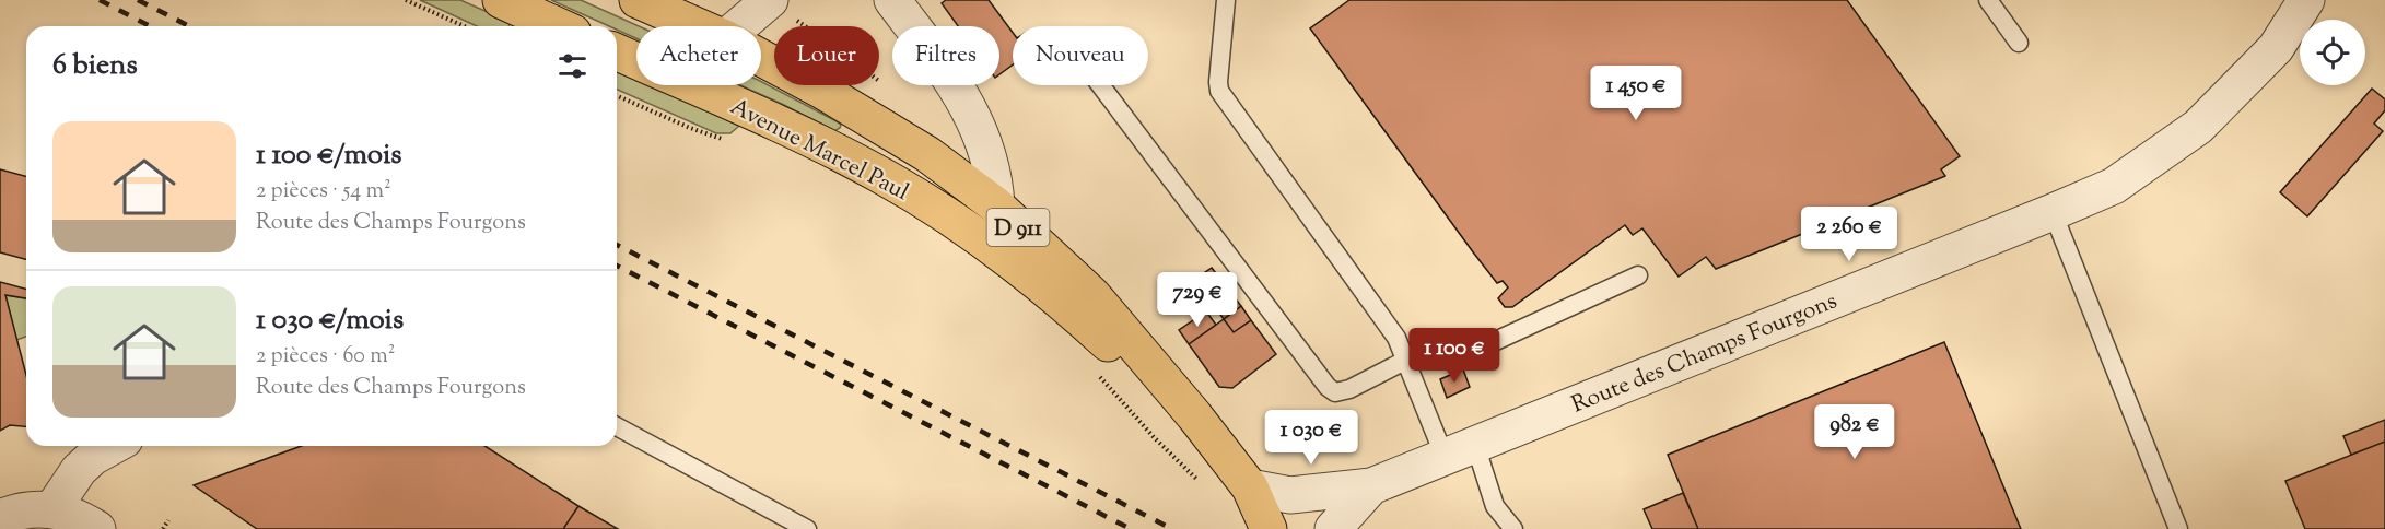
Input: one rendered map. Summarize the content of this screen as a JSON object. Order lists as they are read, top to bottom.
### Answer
{
  "streets": {
    "main road": ["Avenue Marcel Paul", "D 911"],
    "street": ["Route des Champs Fourgons"]
  },
  "crossings": [
    ["Avenue Marcel Paul", "Route des Champs Fourgons"]
  ],
  "page": {
    "chip": [
      "Acheter",
      "Louer",
      "Filtres",
      "Nouveau"
    ],
    "heading": "6 biens",
    "price": [
      "1 450 €",
      "2 260 €",
      "729 €",
      "1 100 €",
      "982 €",
      "1 030 €"
    ],
    "list": [
      {
        "name": "1 100 €/mois",
        "note": "2 pièces · 54 m² · Route des Champs Fourgons"
      },
      {
        "name": "1 030 €/mois",
        "note": "2 pièces · 60 m² · Route des Champs Fourgons"
      }
    ]
  }
}
